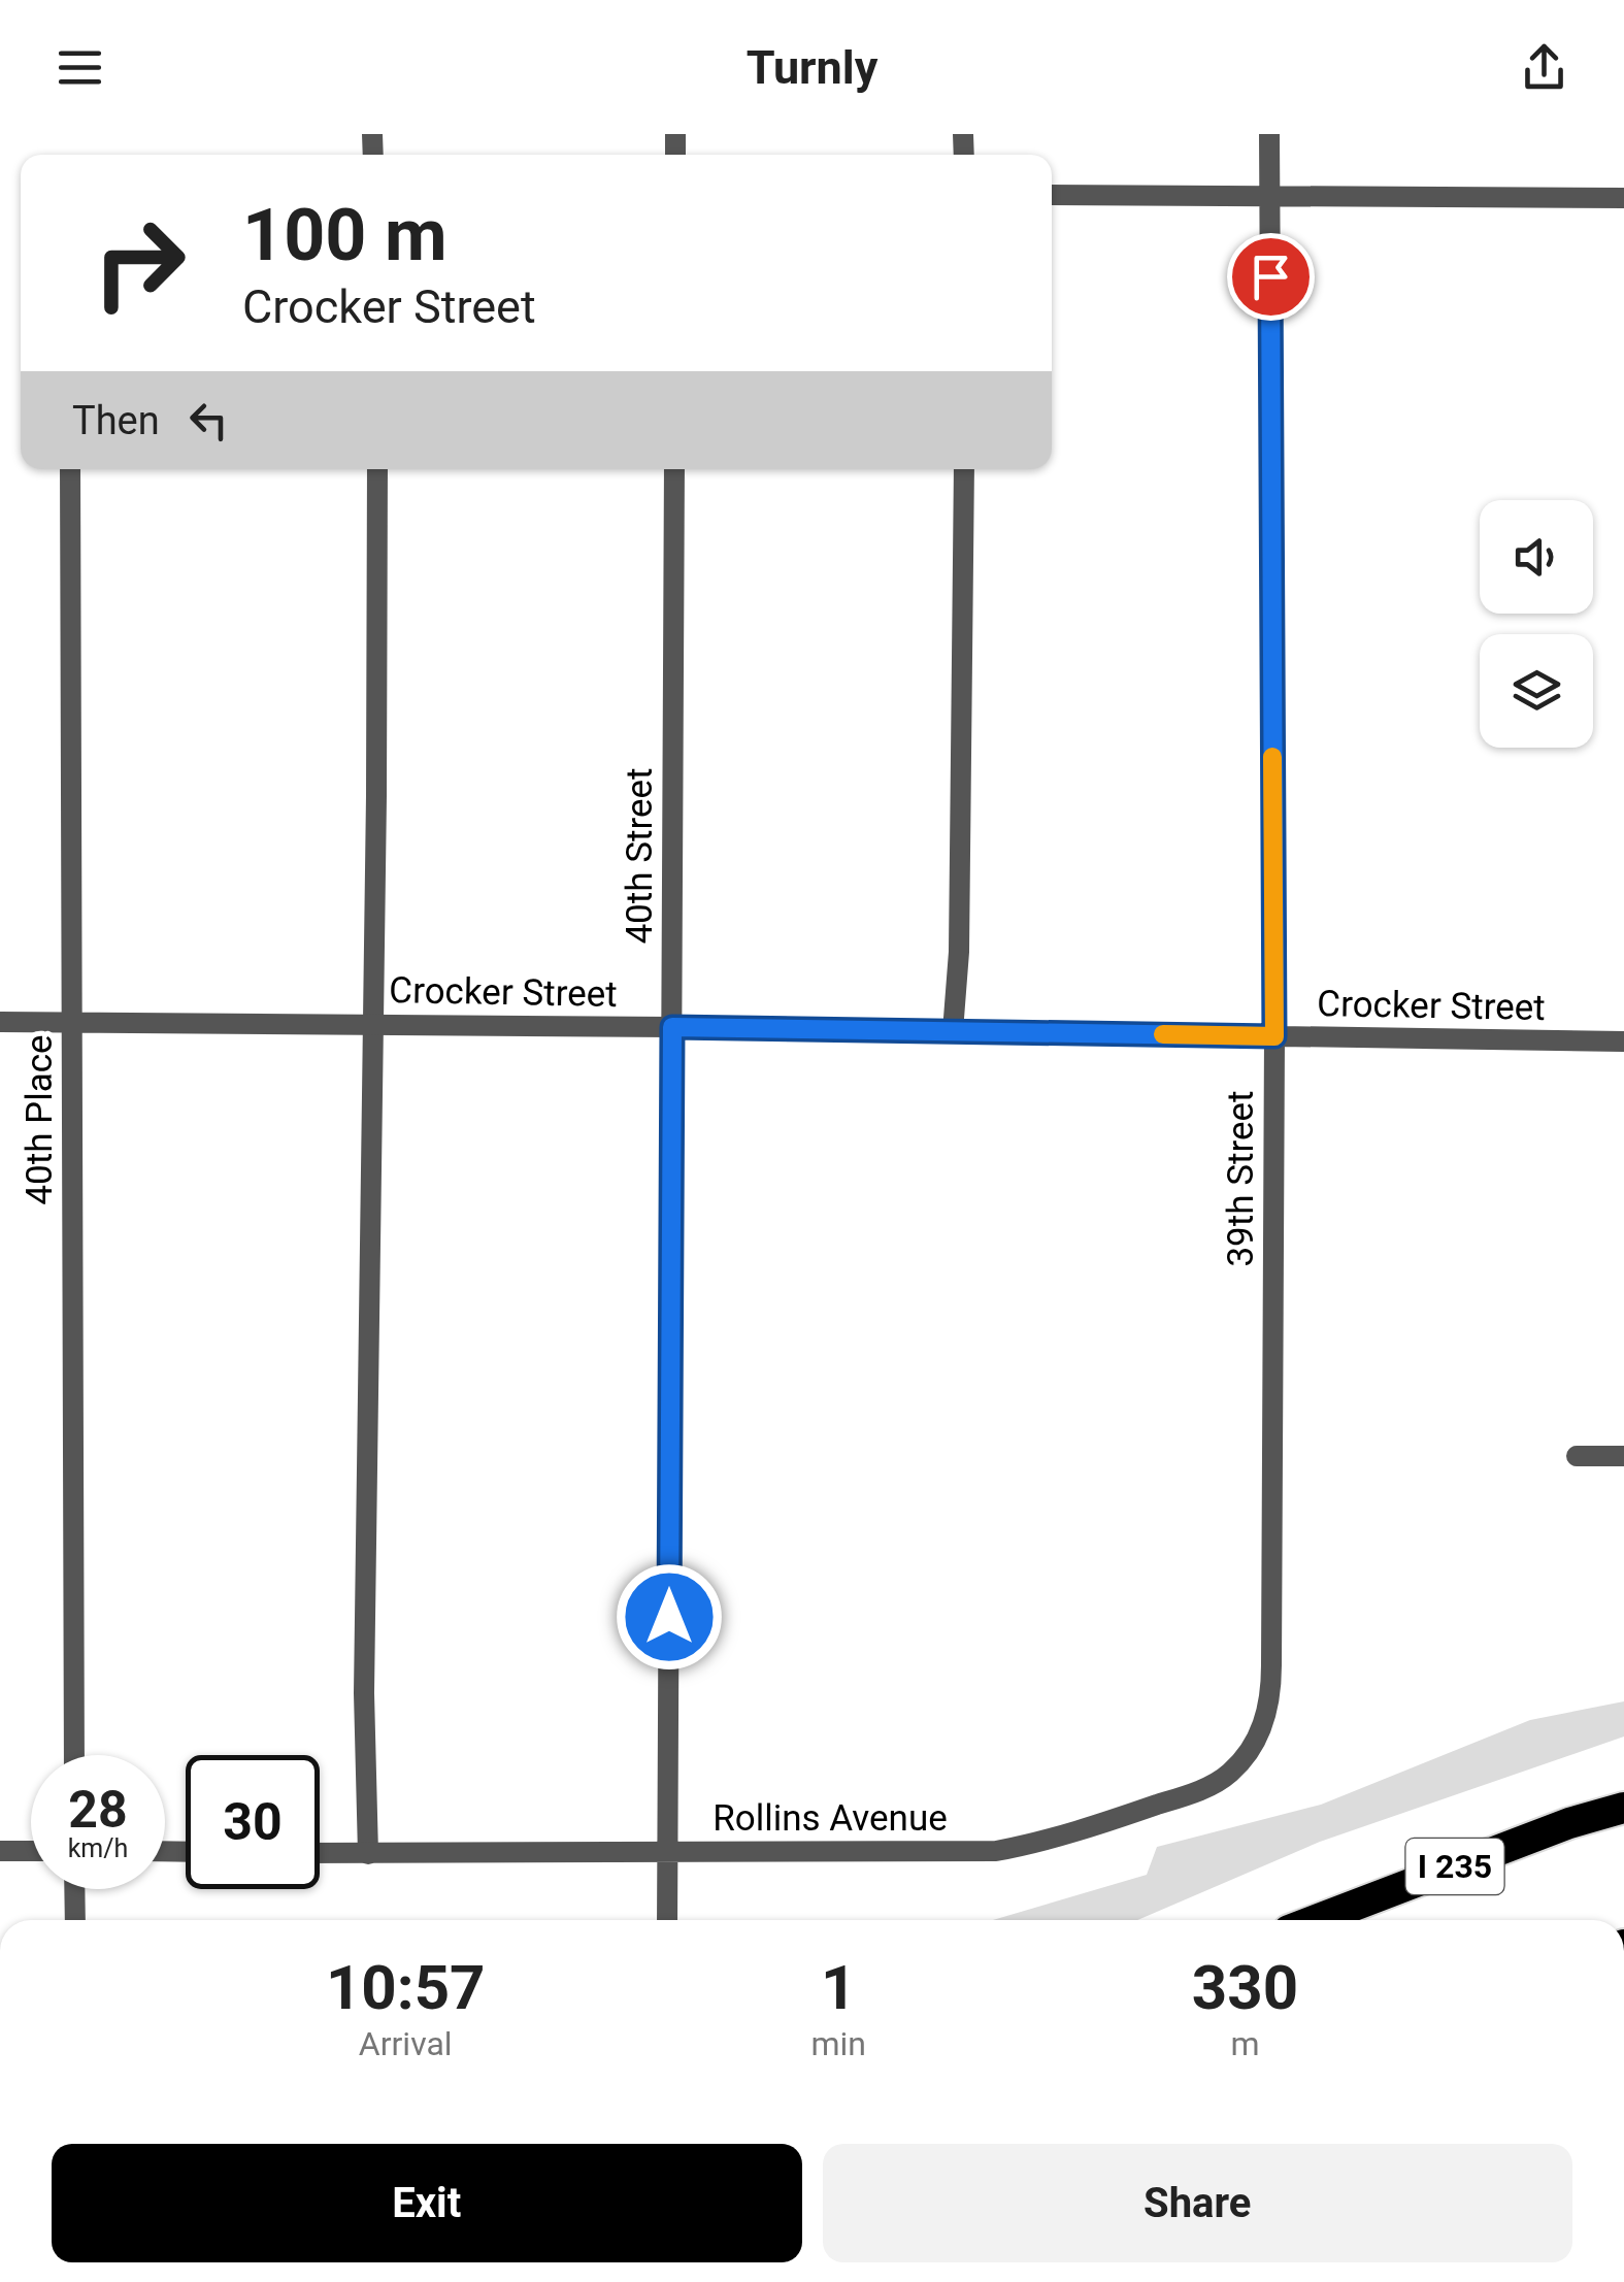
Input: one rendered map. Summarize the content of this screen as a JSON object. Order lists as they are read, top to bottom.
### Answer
{
  "streets": {
    "highway": ["I 235"],
    "street": [
      "40th Street",
      "Crocker Street",
      "40th Place",
      "39th Street",
      "Rollins Avenue"
    ]
  },
  "crossings": [
    ["40th Street", "Crocker Street"],
    ["40th Street", "Rollins Avenue"],
    ["Crocker Street", "40th Place"],
    ["Crocker Street", "39th Street"],
    ["39th Street", "Rollins Avenue"]
  ],
  "page": {
    "header": "Turnly",
    "turn": ["100 m", "Crocker Street"],
    "then": "Then",
    "speed": "28 km/h",
    "limit": "30",
    "eta": [
      "10:57",
      "Arrival",
      "1",
      "min",
      "330",
      "m"
    ],
    "buttons": ["Exit", "Share"]
  }
}
